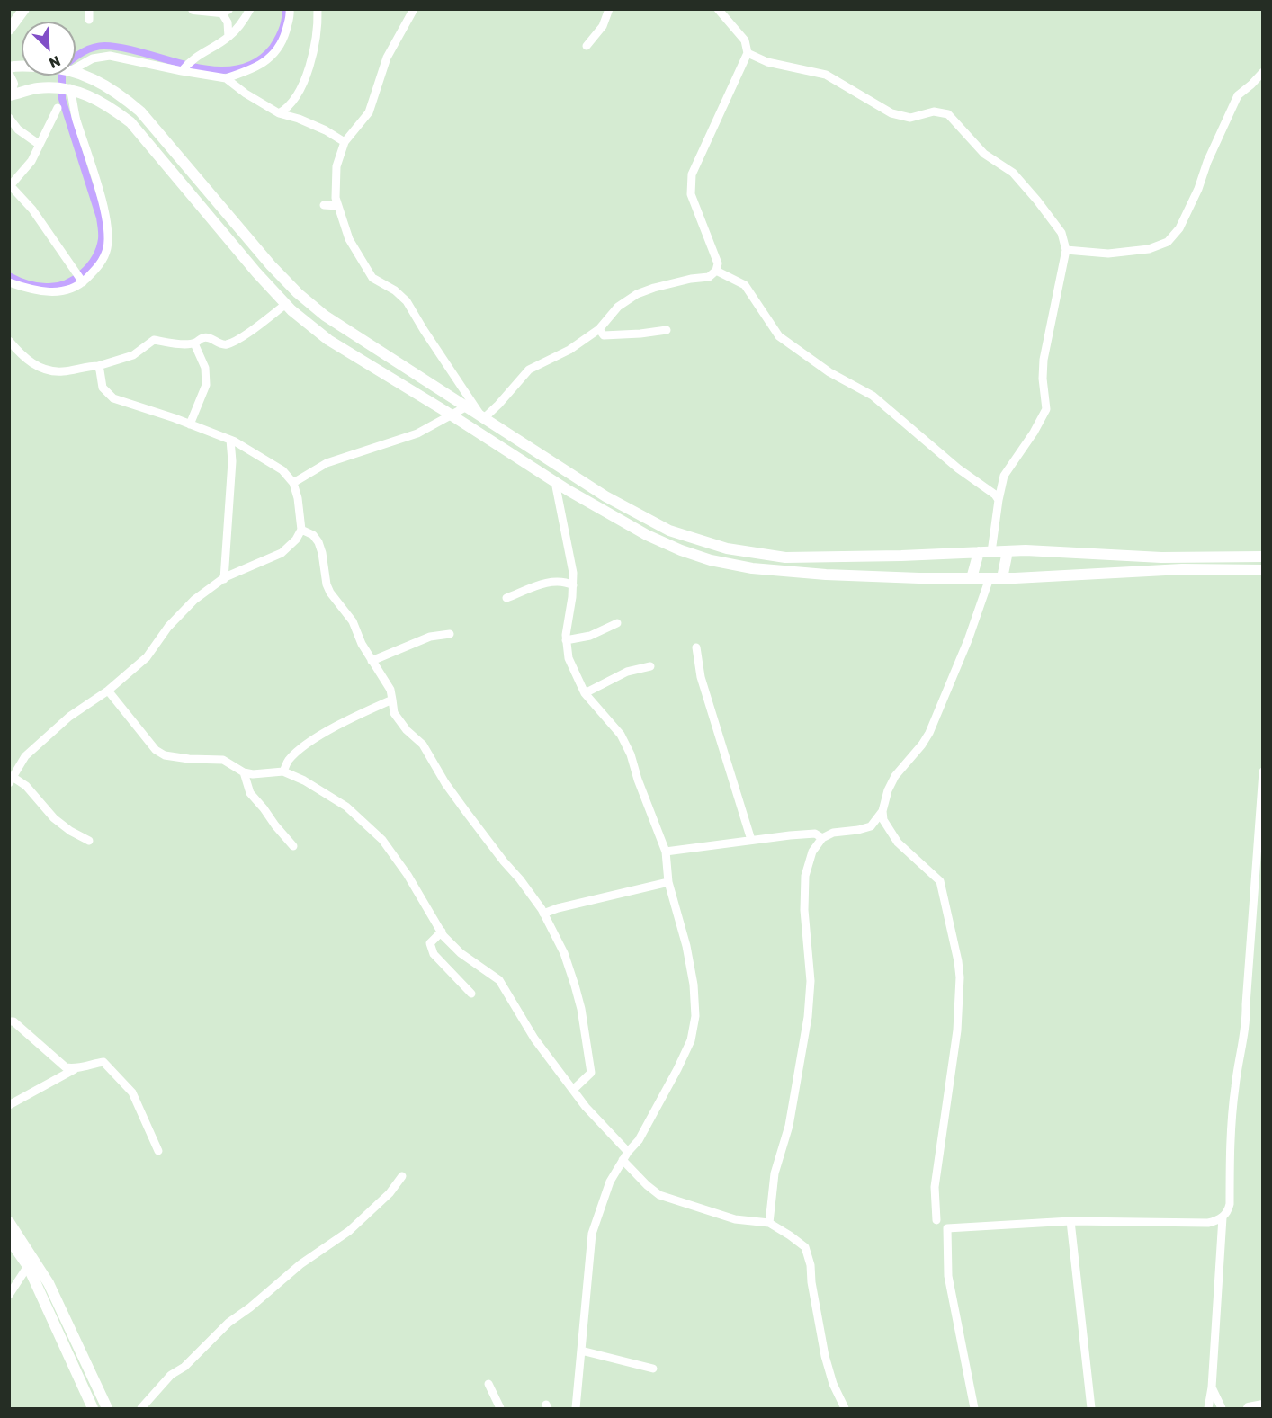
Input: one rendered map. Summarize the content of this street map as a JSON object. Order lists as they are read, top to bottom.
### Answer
{
  "north": "bottom right"
}
